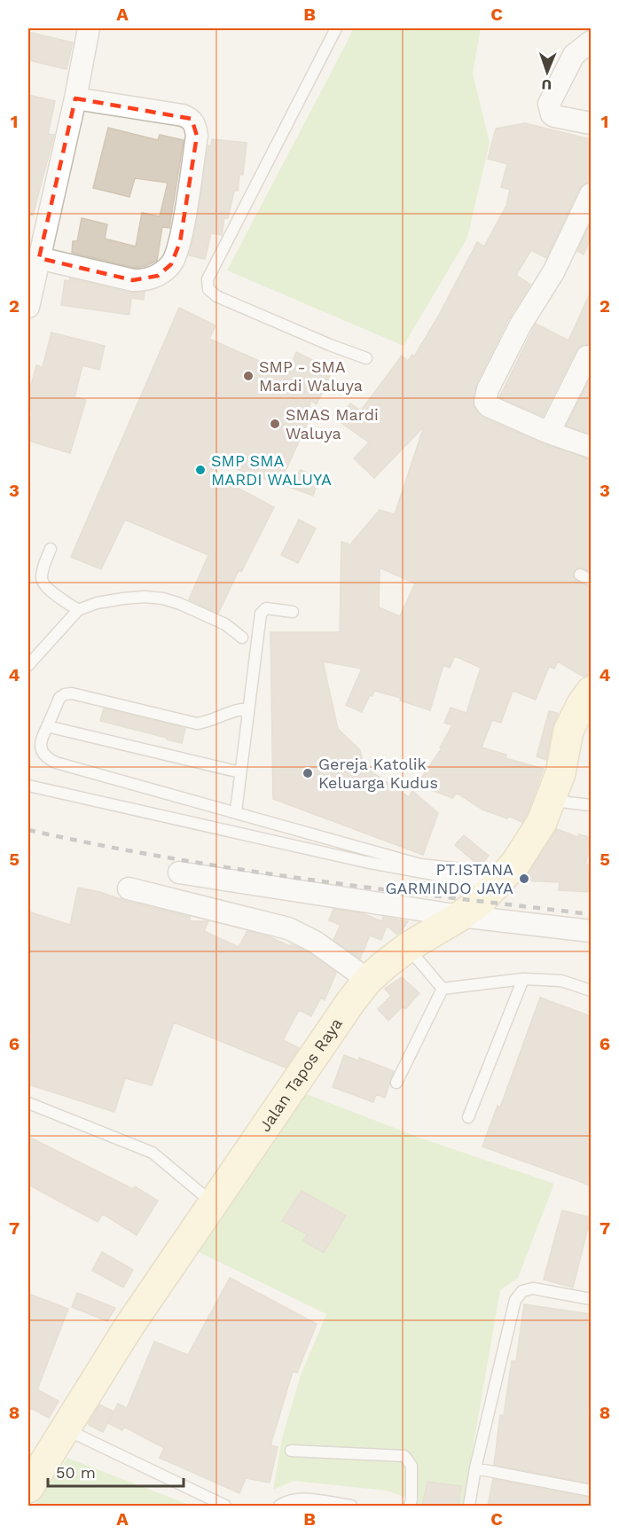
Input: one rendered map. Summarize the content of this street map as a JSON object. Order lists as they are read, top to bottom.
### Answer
{
  "streets": {
    "main road": ["Jalan Tapos Raya"]
  },
  "places": [
    "SMP - SMA Mardi Waluya",
    "SMAS Mardi Waluya",
    "SMP SMA MARDI WALUYA",
    "Gereja Katolik Keluarga Kudus",
    "PT.ISTANA GARMINDO JAYA"
  ],
  "scale_bar": "50 m",
  "north": "bottom",
  "grid": {
    "columns": ["A", "B", "C"],
    "rows": [
      "1",
      "2",
      "3",
      "4",
      "5",
      "6",
      "7",
      "8"
    ]
  }
}
